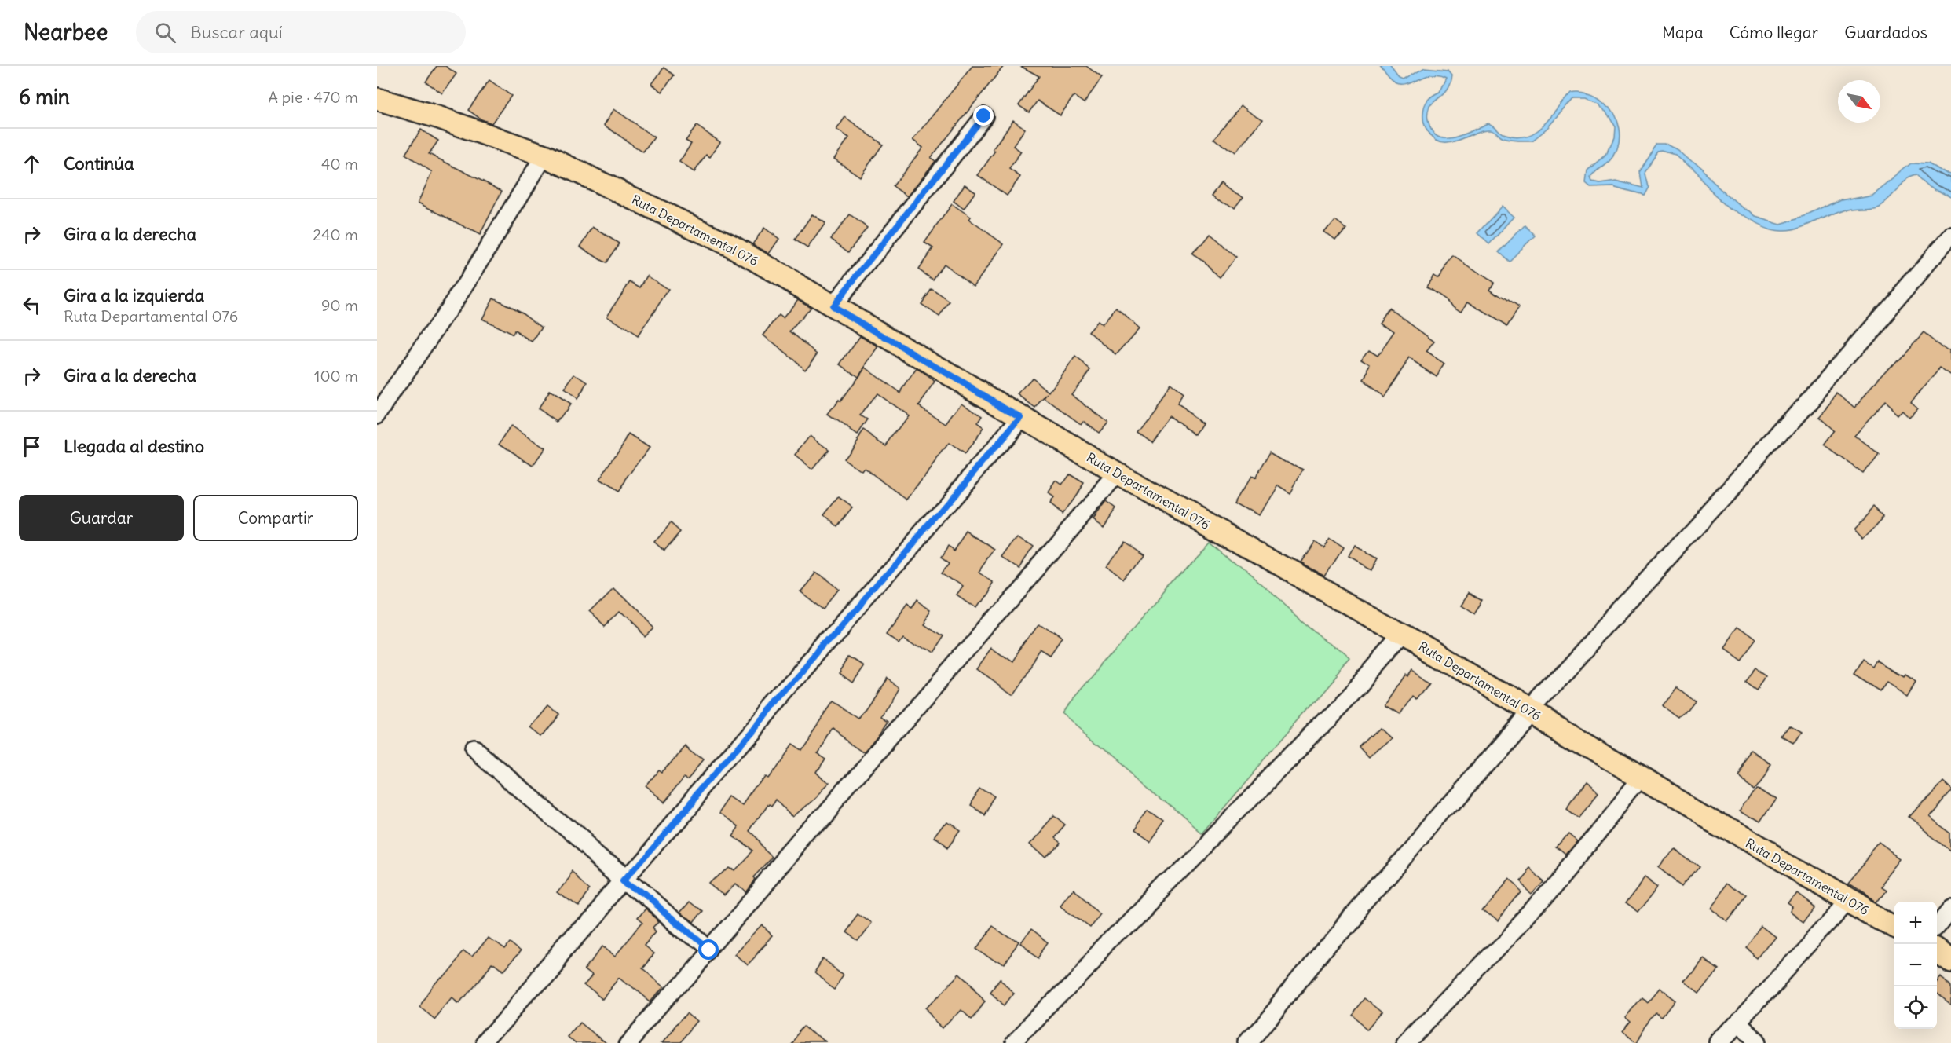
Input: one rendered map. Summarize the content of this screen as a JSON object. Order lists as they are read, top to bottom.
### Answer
{
  "streets": {
    "main road": ["Ruta Departamental 076"]
  },
  "north": "bottom right",
  "page": {
    "header": "Nearbee",
    "search": "Buscar aquí",
    "nav": ["Mapa", "Cómo llegar", "Guardados"],
    "heading": ["6 min", "A pie · 470 m"],
    "list": [
      ["Continúa", "40 m"],
      ["Gira a la derecha", "240 m"],
      ["Gira a la izquierda", "Ruta Departamental 076", "90 m"],
      ["Gira a la derecha", "100 m"],
      "Llegada al destino"
    ],
    "buttons": ["Guardar", "Compartir"],
    "map_buttons": ["+", "−"]
  }
}
